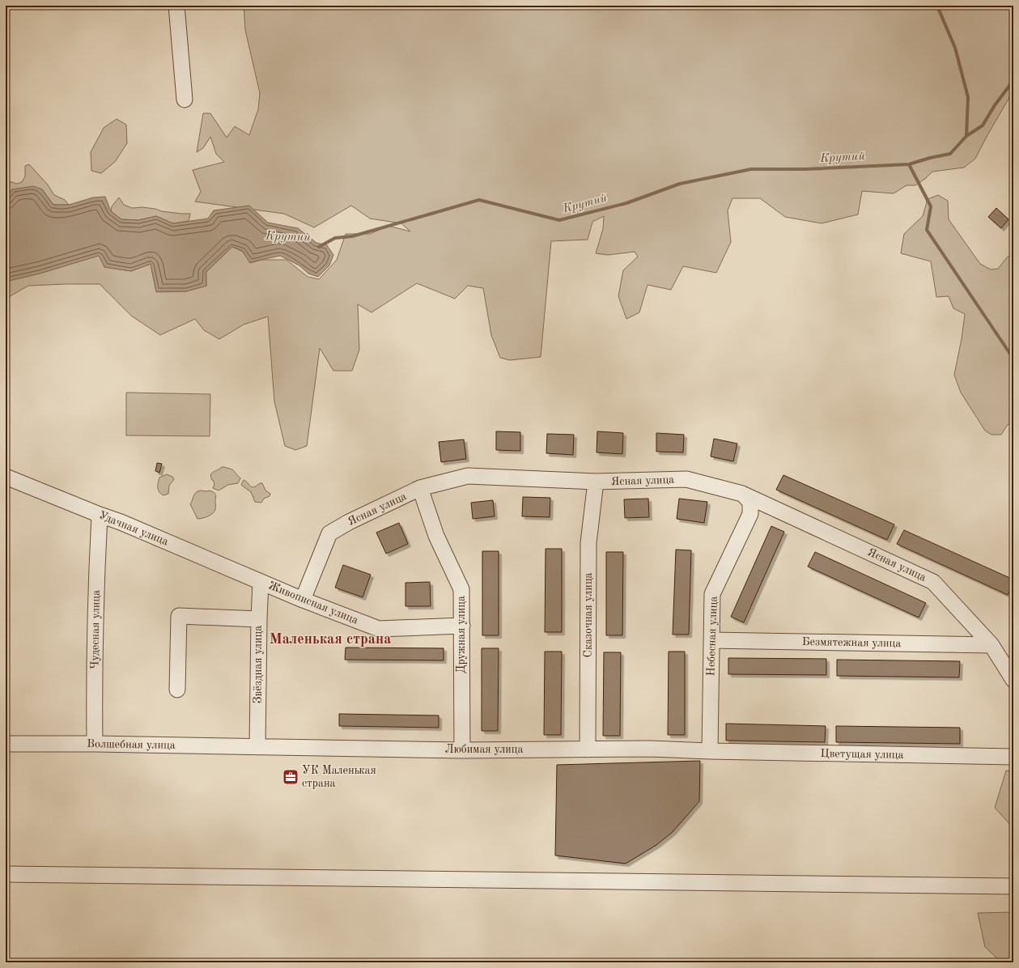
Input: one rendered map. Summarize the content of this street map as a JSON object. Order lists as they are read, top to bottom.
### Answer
{
  "streets": {
    "street": [
      "Ясная улица",
      "Удачная улица",
      "Живописная улица",
      "Сказочная улица",
      "Чудесная улица",
      "Дружная улица",
      "Небесная улица",
      "Безмятежная улица",
      "Звёздная улица",
      "Волшебная улица",
      "Любимая улица",
      "Цветущая улица"
    ]
  },
  "crossings": [
    ["Ясная улица", "Живописная улица"],
    ["Ясная улица", "Сказочная улица"],
    ["Ясная улица", "Дружная улица"],
    ["Ясная улица", "Небесная улица"],
    ["Ясная улица", "Безмятежная улица"],
    ["Удачная улица", "Живописная улица"],
    ["Удачная улица", "Чудесная улица"],
    ["Удачная улица", "Звёздная улица"],
    ["Живописная улица", "Дружная улица"],
    ["Живописная улица", "Звёздная улица"],
    ["Сказочная улица", "Любимая улица"],
    ["Чудесная улица", "Волшебная улица"],
    ["Дружная улица", "Любимая улица"],
    ["Небесная улица", "Безмятежная улица"],
    ["Небесная улица", "Любимая улица"],
    ["Небесная улица", "Цветущая улица"],
    ["Звёздная улица", "Волшебная улица"],
    ["Звёздная улица", "Любимая улица"],
    ["Волшебная улица", "Любимая улица"],
    ["Любимая улица", "Цветущая улица"]
  ],
  "districts": ["Маленькая страна"],
  "water": ["Крутий"],
  "places": {
    "office": ["УК Маленькая страна"]
  }
}
